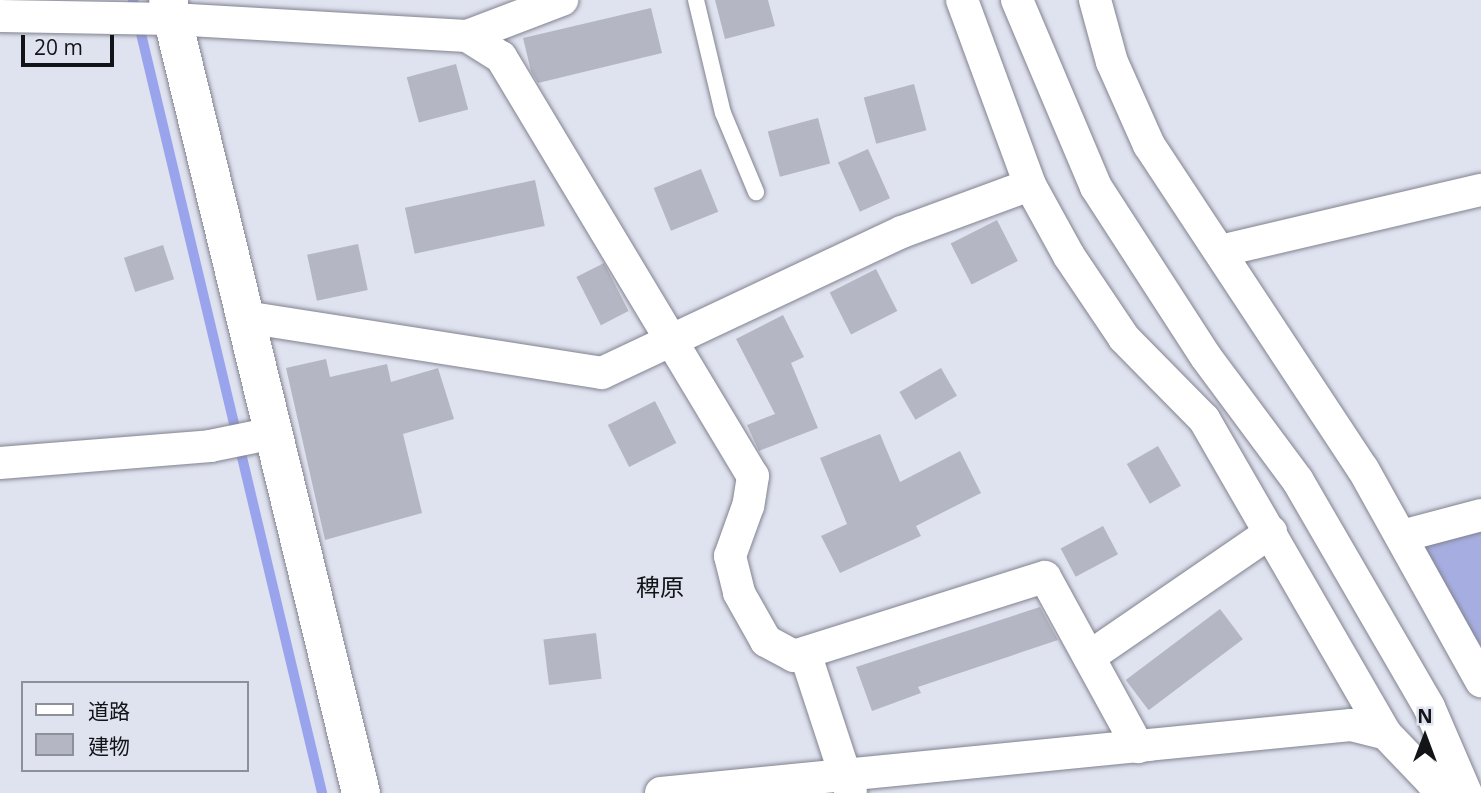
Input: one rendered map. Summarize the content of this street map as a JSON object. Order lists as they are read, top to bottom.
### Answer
{
  "districts": ["稗原"],
  "legend": ["道路", "建物"],
  "scale_bar": "20 m",
  "north": "top"
}
